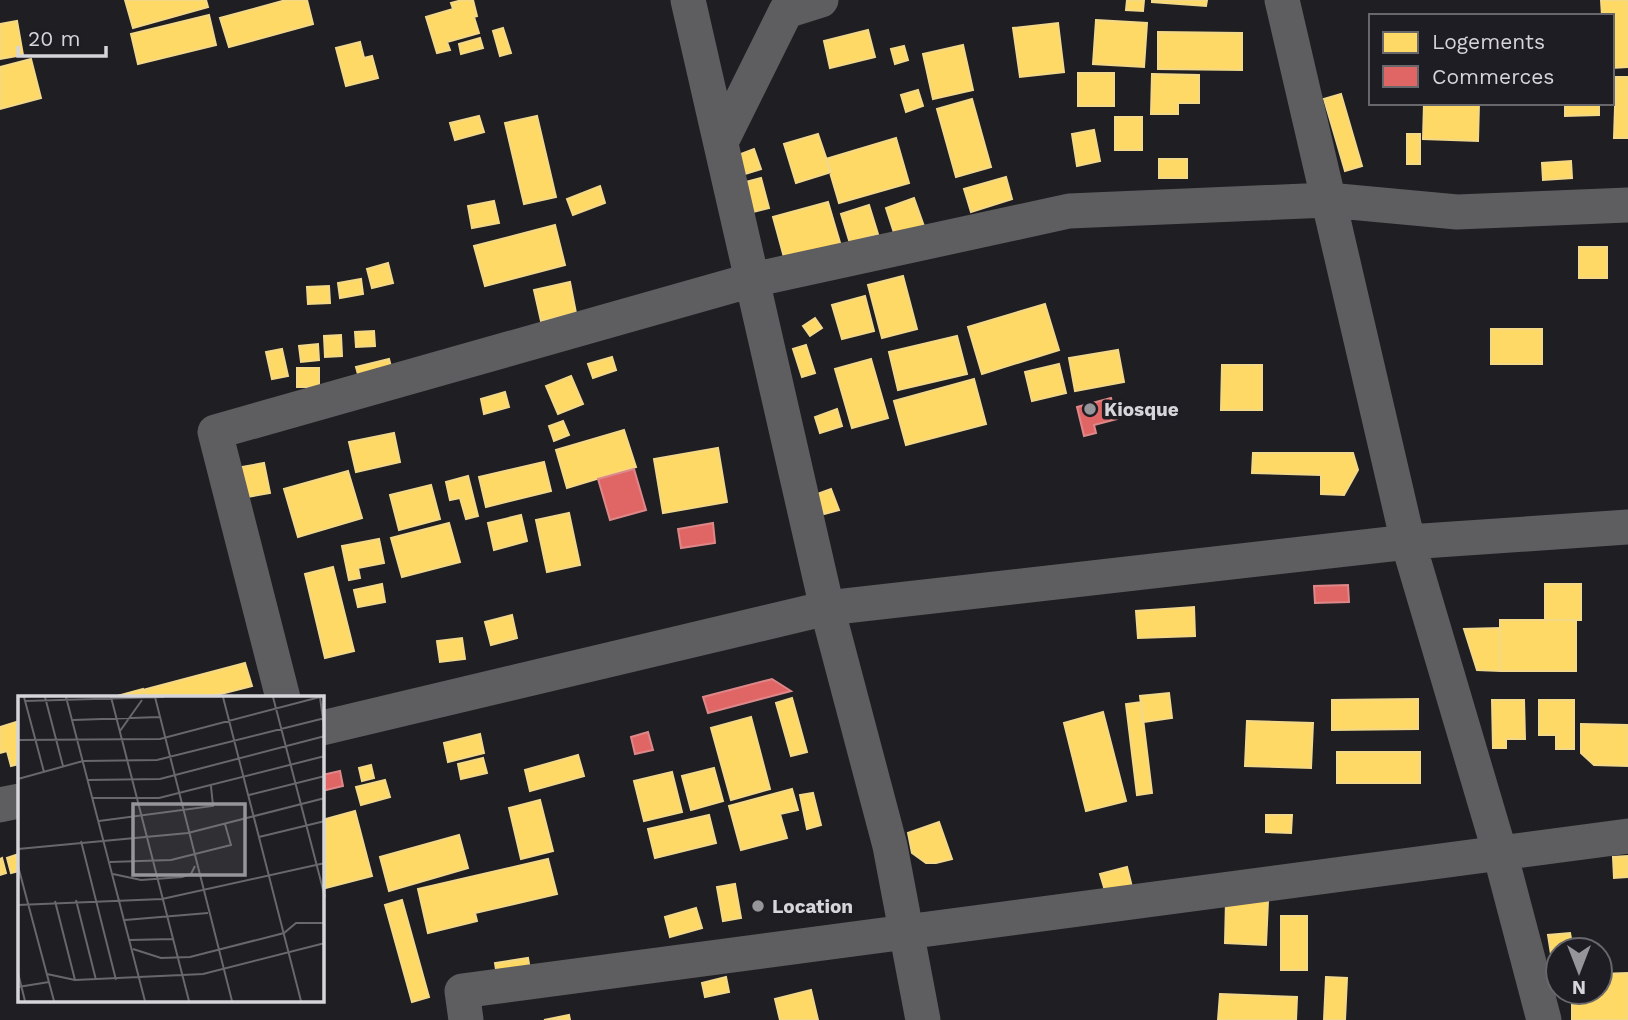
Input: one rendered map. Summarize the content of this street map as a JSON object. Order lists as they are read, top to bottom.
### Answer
{
  "places": ["Kiosque", "Location"],
  "legend": ["Logements", "Commerces"],
  "scale_bar": "20 m",
  "north": "bottom"
}
